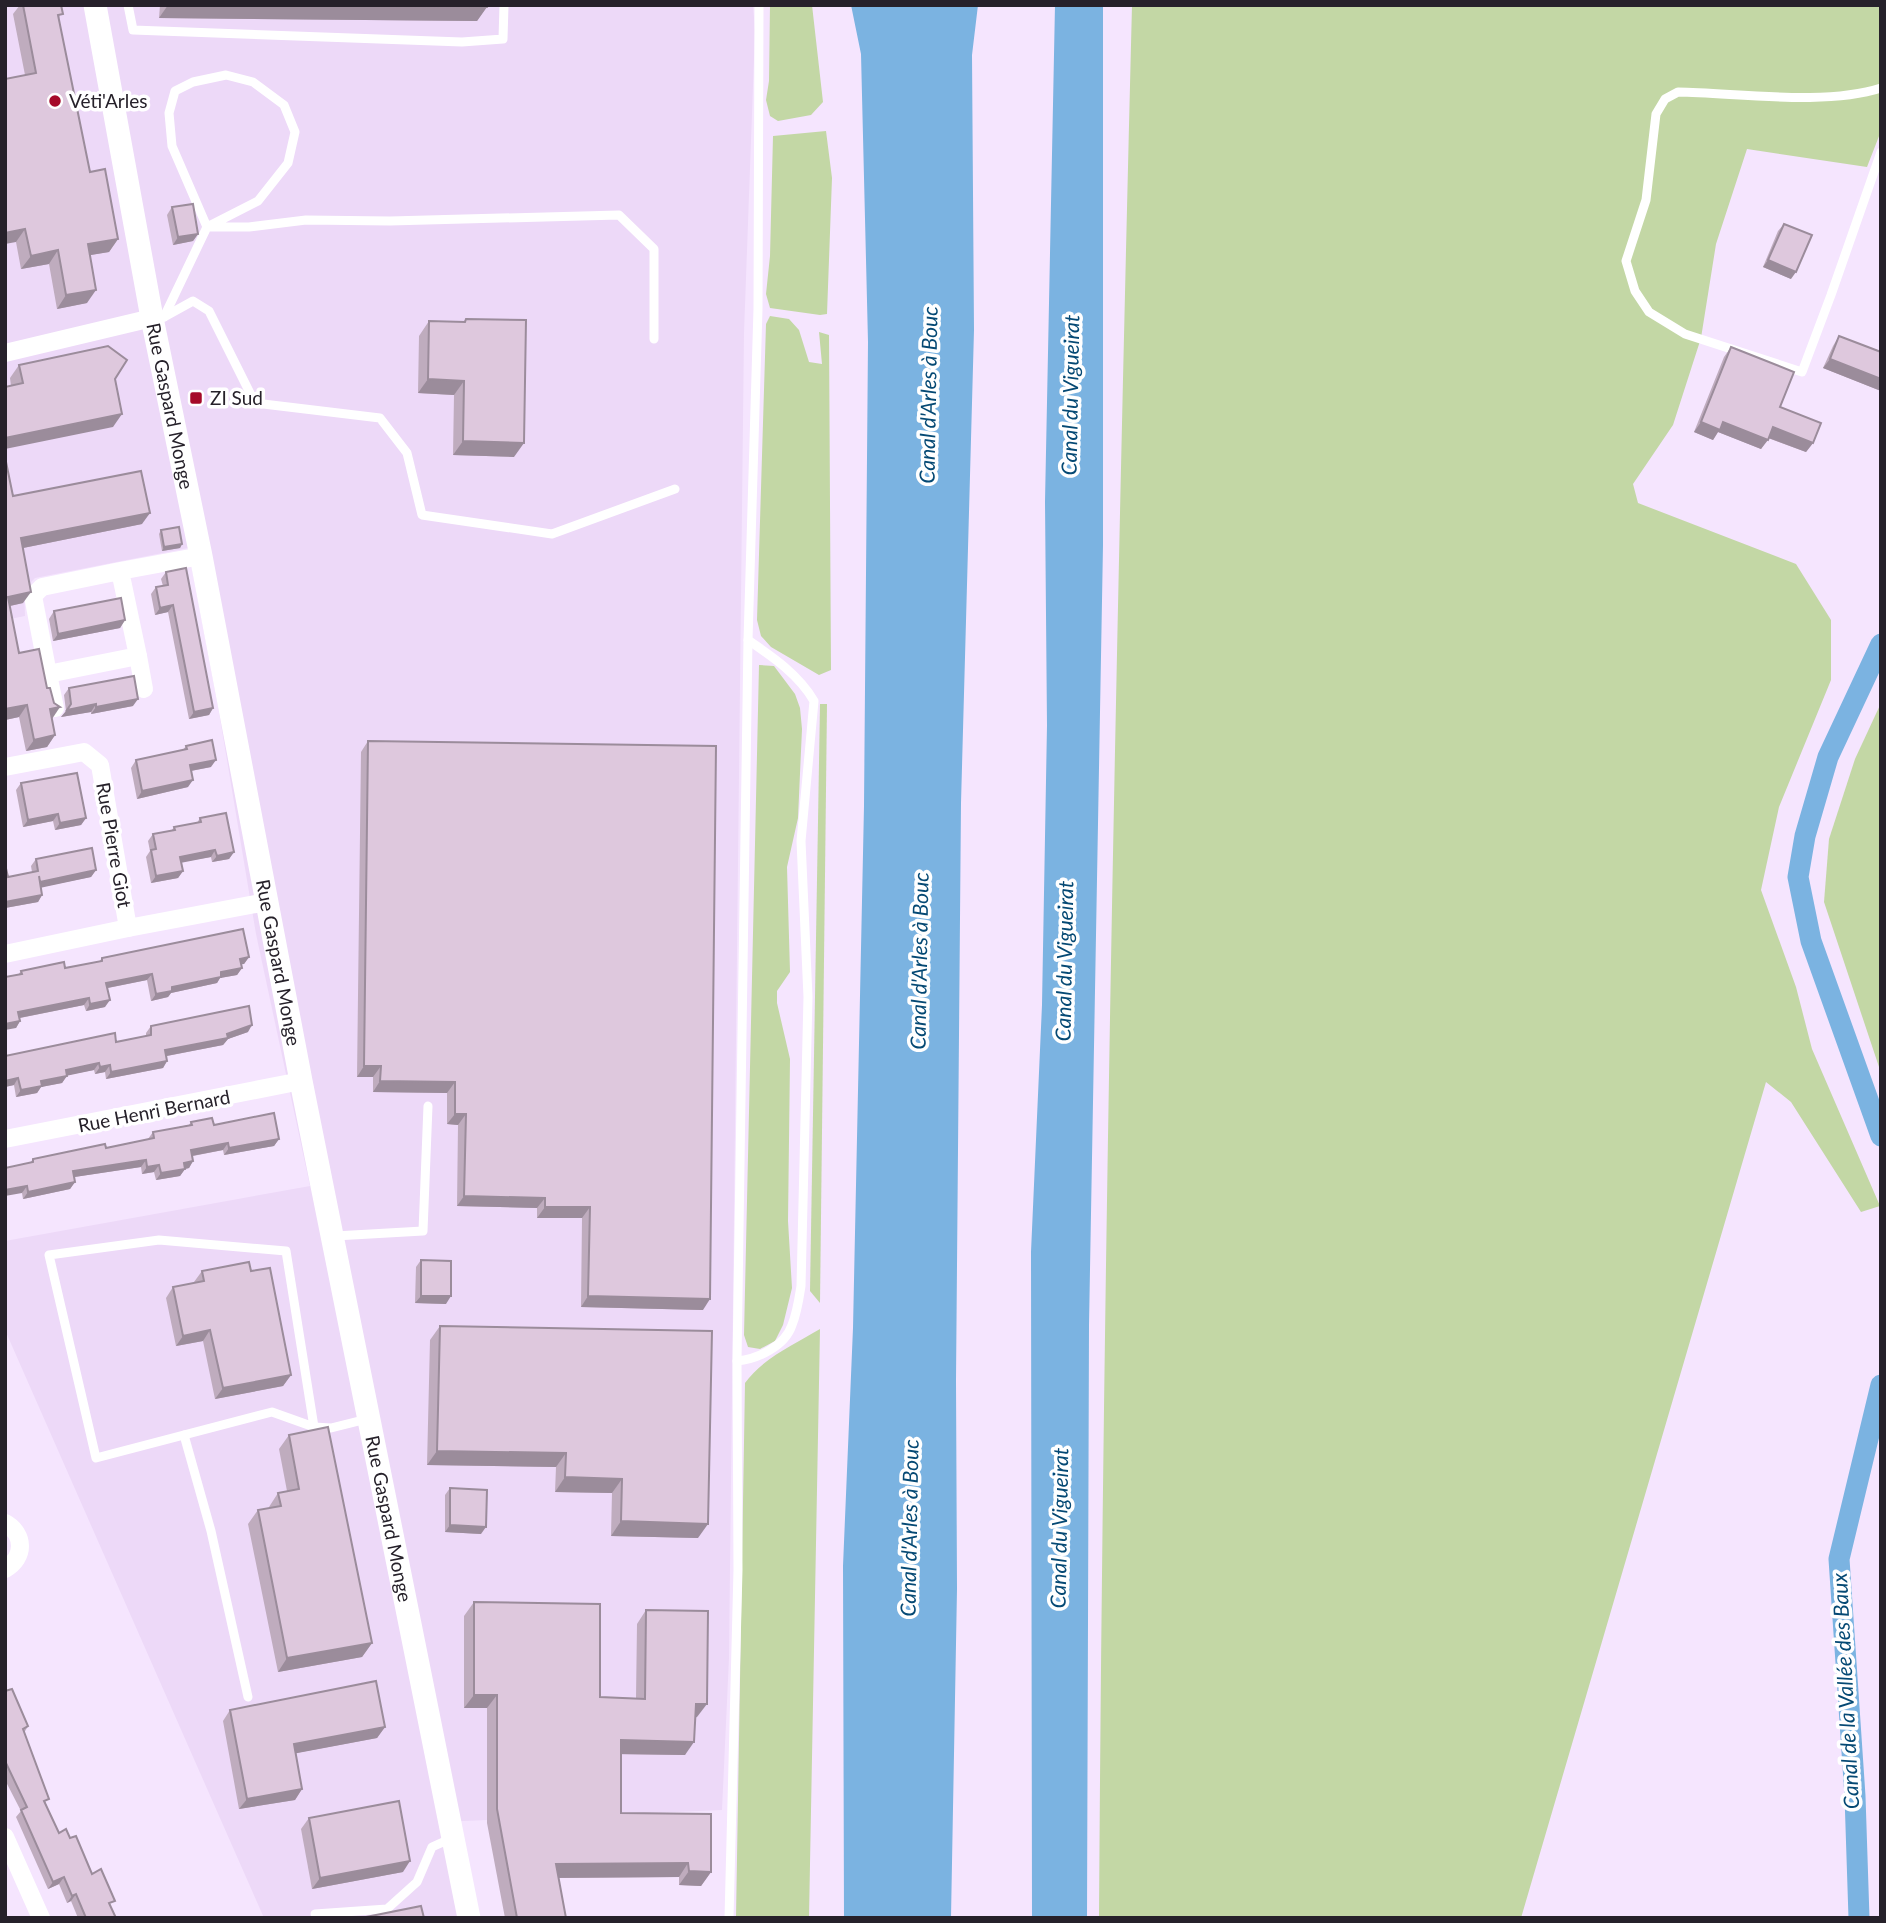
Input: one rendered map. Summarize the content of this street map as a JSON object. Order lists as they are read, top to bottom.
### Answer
{
  "streets": {
    "street": ["Rue Gaspard Monge", "Rue Pierre Giot", "Rue Henri Bernard"]
  },
  "crossings": [
    ["Rue Gaspard Monge", "Rue Pierre Giot"],
    ["Rue Gaspard Monge", "Rue Henri Bernard"]
  ],
  "water": ["Canal d'Arles à Bouc", "Canal du Vigueirat", "Canal de la Vallée des Baux"],
  "places": {
    "other": ["Véti'Arles"],
    "transit": ["ZI Sud"]
  }
}
